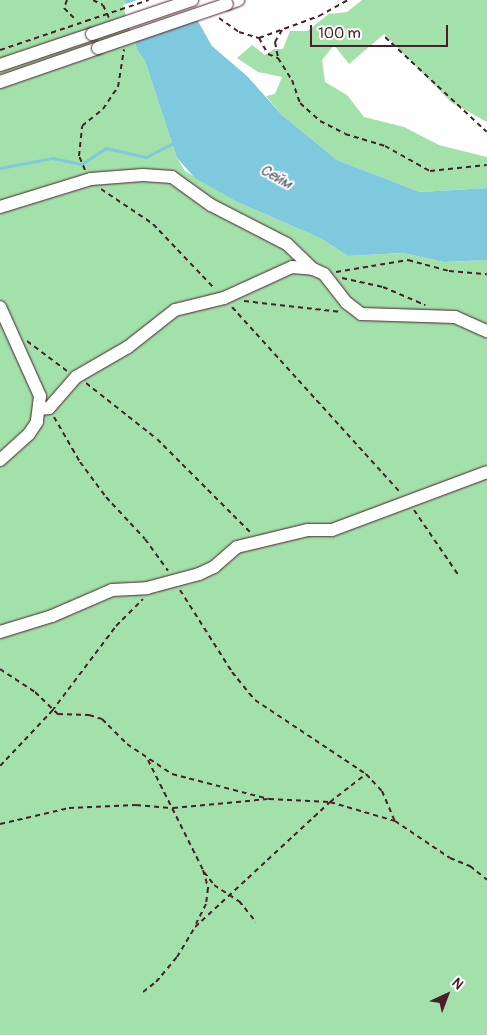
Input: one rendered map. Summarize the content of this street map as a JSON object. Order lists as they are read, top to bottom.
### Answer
{
  "water": ["Сейм"],
  "scale_bar": "100 m",
  "north": "top right"
}
